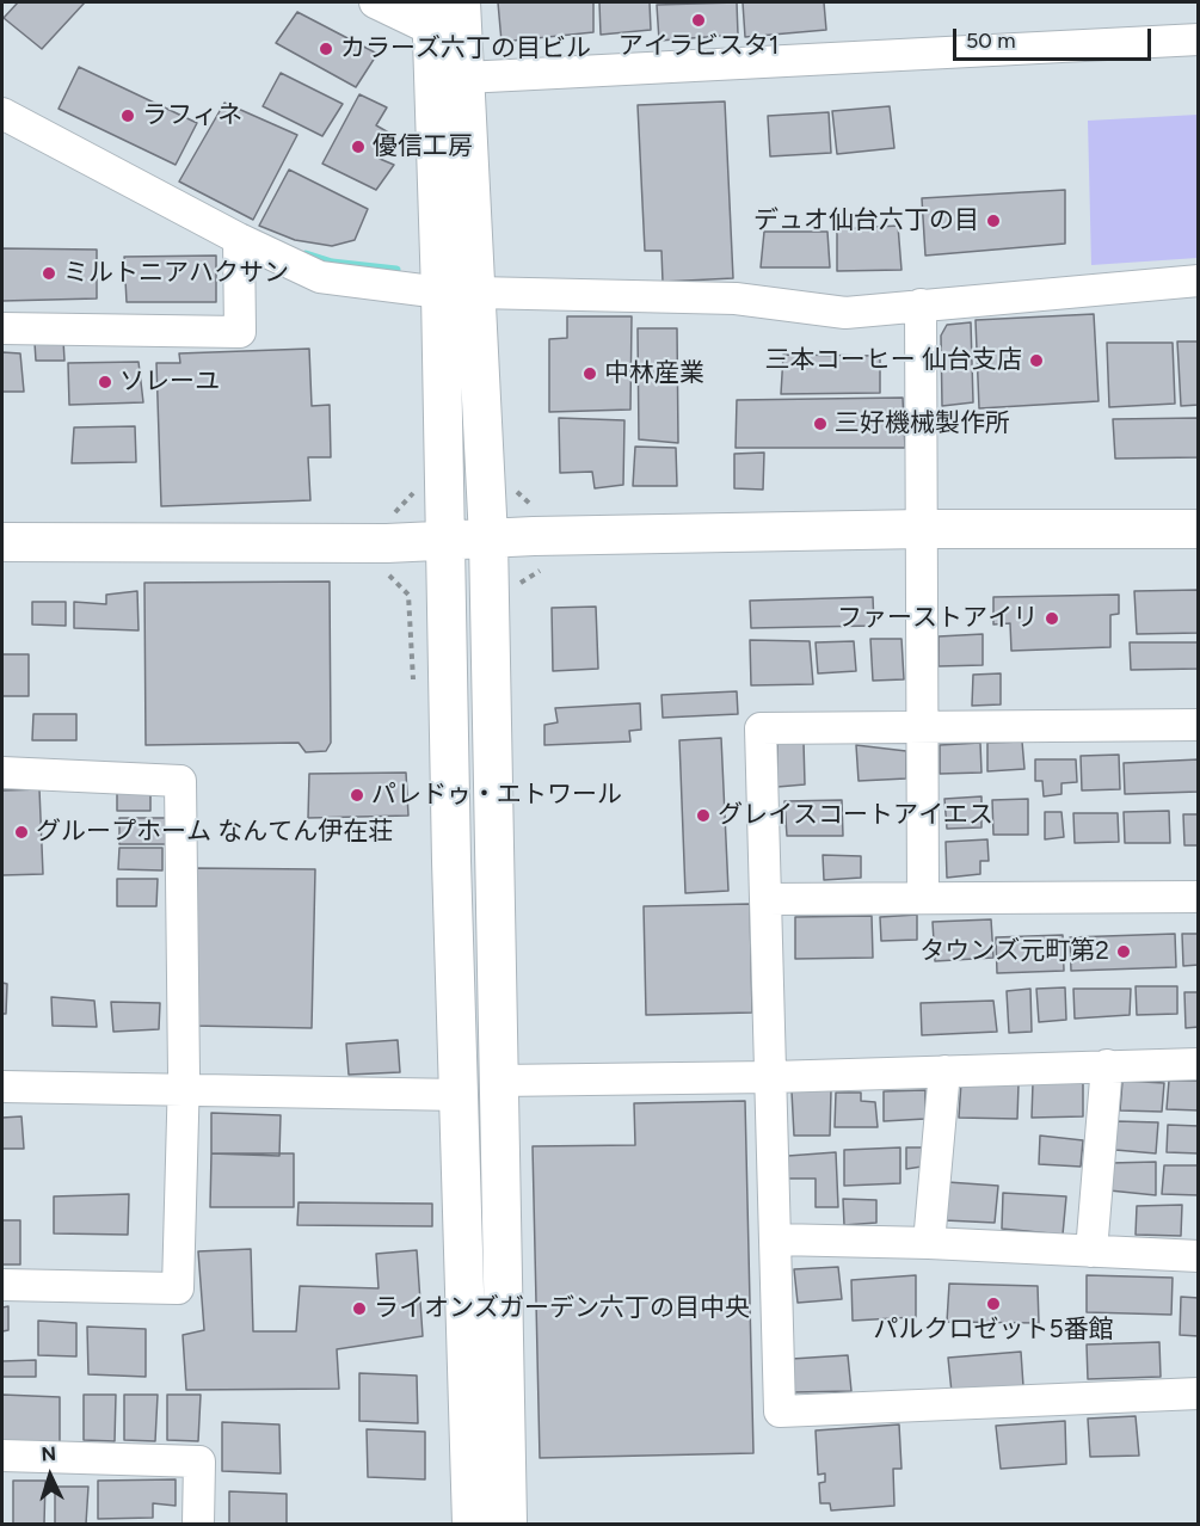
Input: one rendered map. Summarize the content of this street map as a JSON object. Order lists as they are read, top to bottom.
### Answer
{
  "places": [
    "アイラビスタ1",
    "カラーズ六丁の目ビル",
    "ラフィネ",
    "優信工房",
    "デュオ仙台六丁の目",
    "ミルトニアハクサン",
    "三本コーヒー 仙台支店",
    "中林産業",
    "ソレーユ",
    "三好機械製作所",
    "ファーストアイリ",
    "パレドゥ・エトワール",
    "グレイスコートアイエス",
    "グループホーム なんてん伊在荘",
    "タウンズ元町第2",
    "パルクロゼット5番館",
    "ライオンズガーデン六丁の目中央"
  ],
  "scale_bar": "50 m",
  "north": "top"
}
